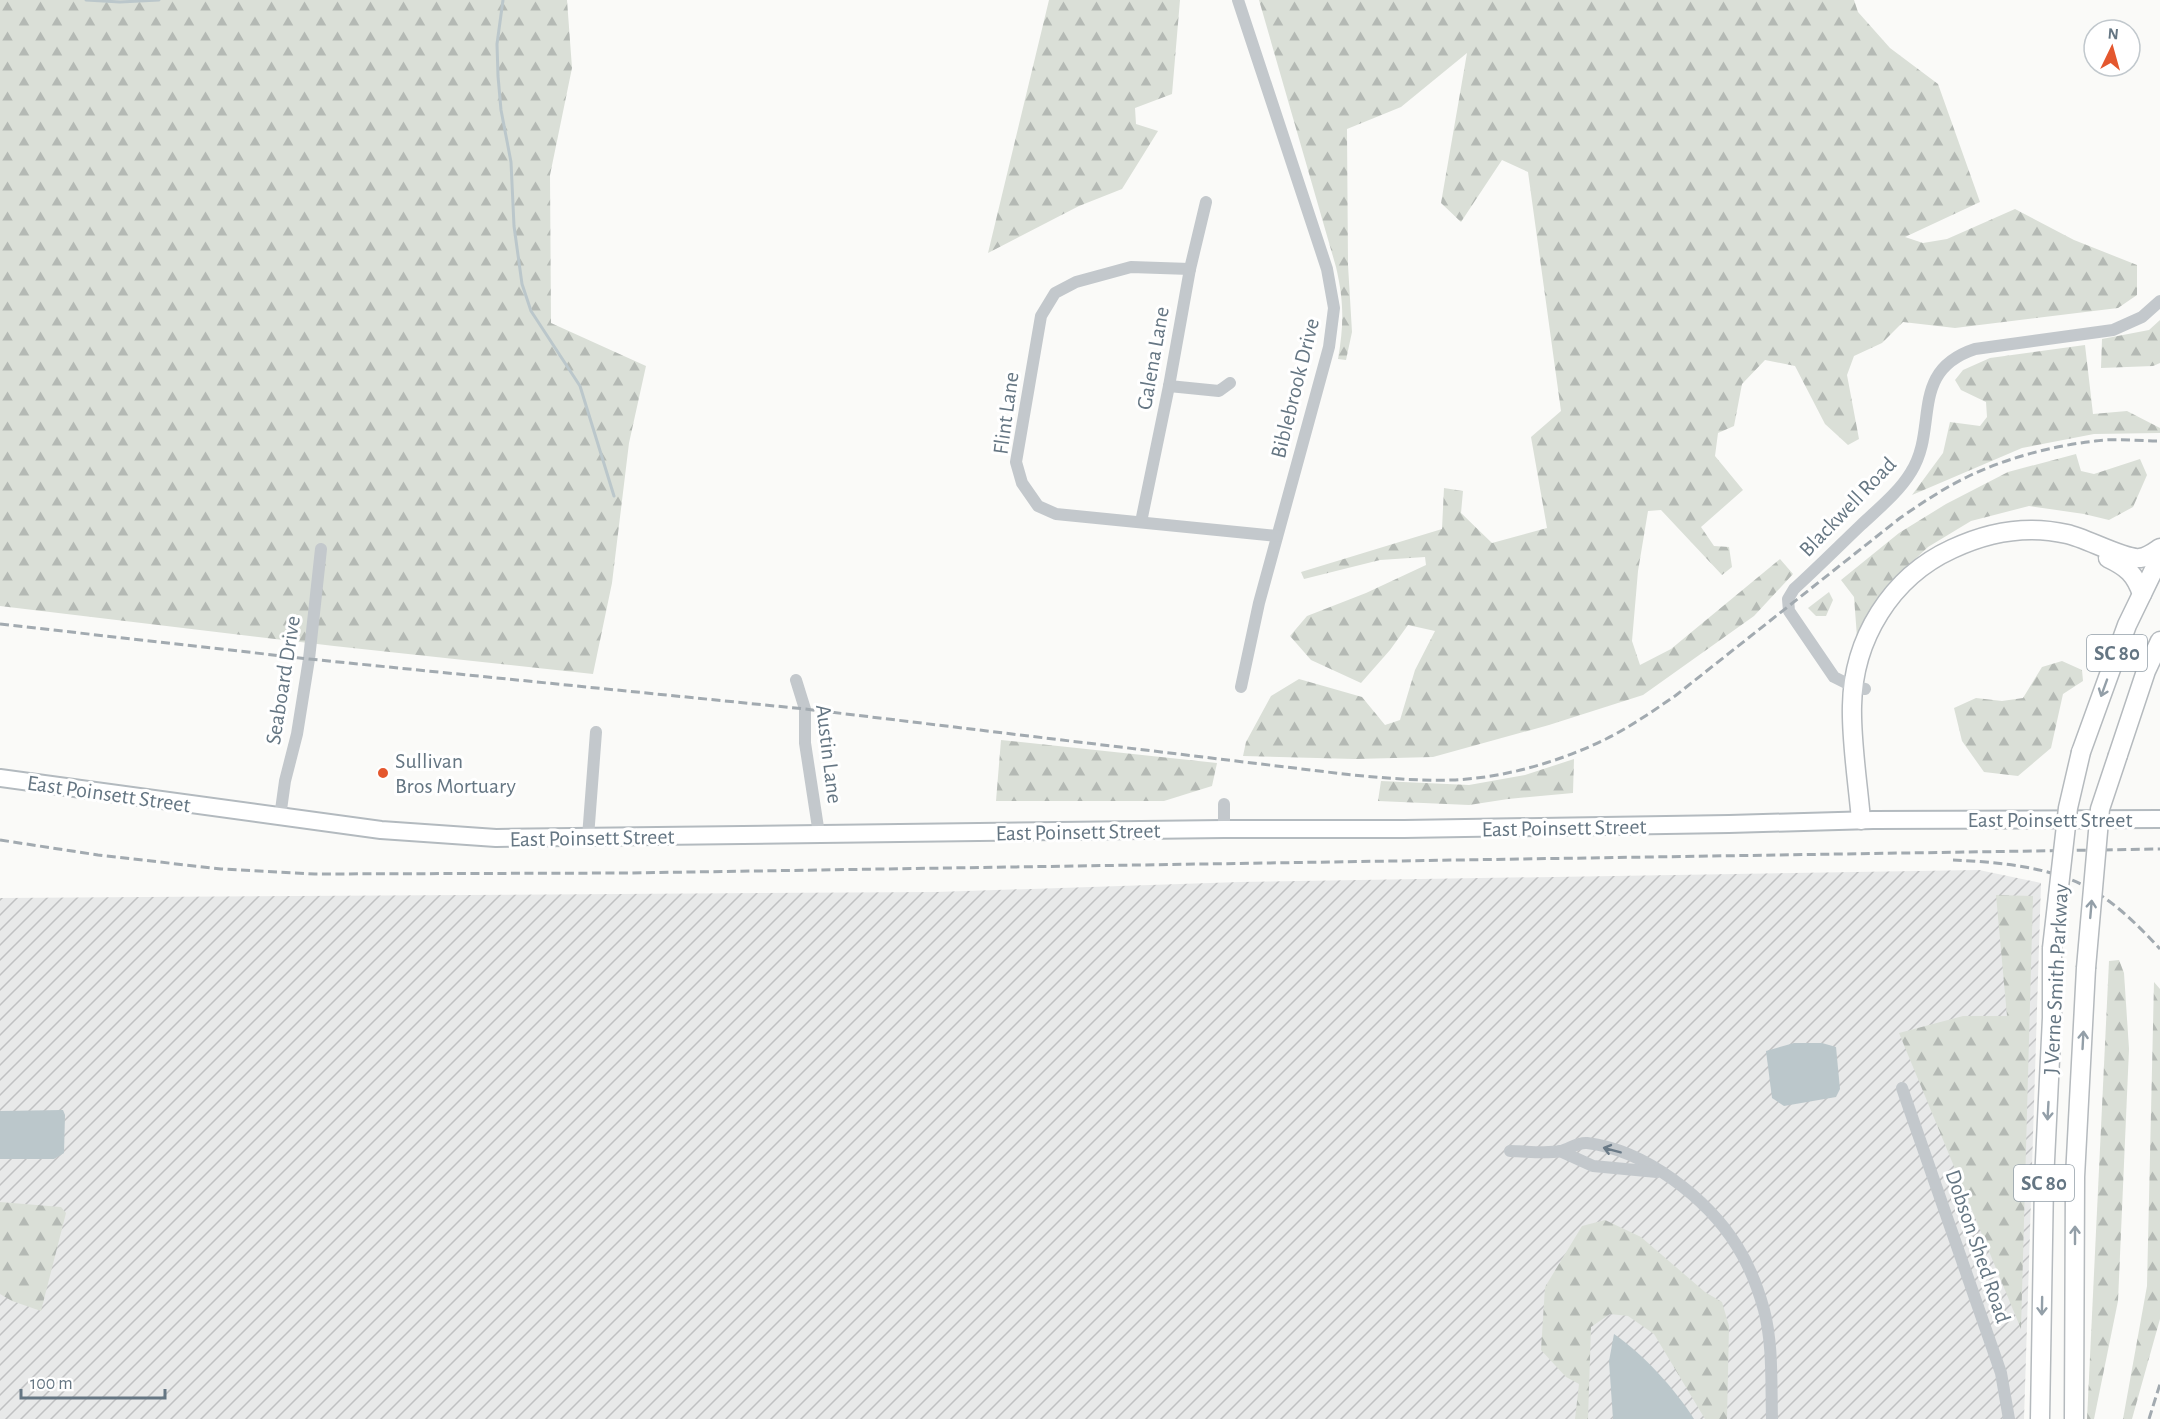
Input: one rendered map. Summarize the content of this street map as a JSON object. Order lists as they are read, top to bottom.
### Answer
{
  "streets": {
    "main road": ["SC 80", "East Poinsett Street", "J Verne Smith Parkway"],
    "street": [
      "Galena Lane",
      "Biblebrook Drive",
      "Flint Lane",
      "Blackwell Road",
      "Seaboard Drive",
      "Austin Lane",
      "Dobson Shed Road"
    ]
  },
  "crossings": [
    ["Galena Lane", "Flint Lane"],
    ["Biblebrook Drive", "Flint Lane"],
    ["Seaboard Drive", "East Poinsett Street"],
    ["Austin Lane", "East Poinsett Street"]
  ],
  "places": ["Sullivan Bros Mortuary"],
  "scale_bar": "100 m",
  "north": "top"
}
